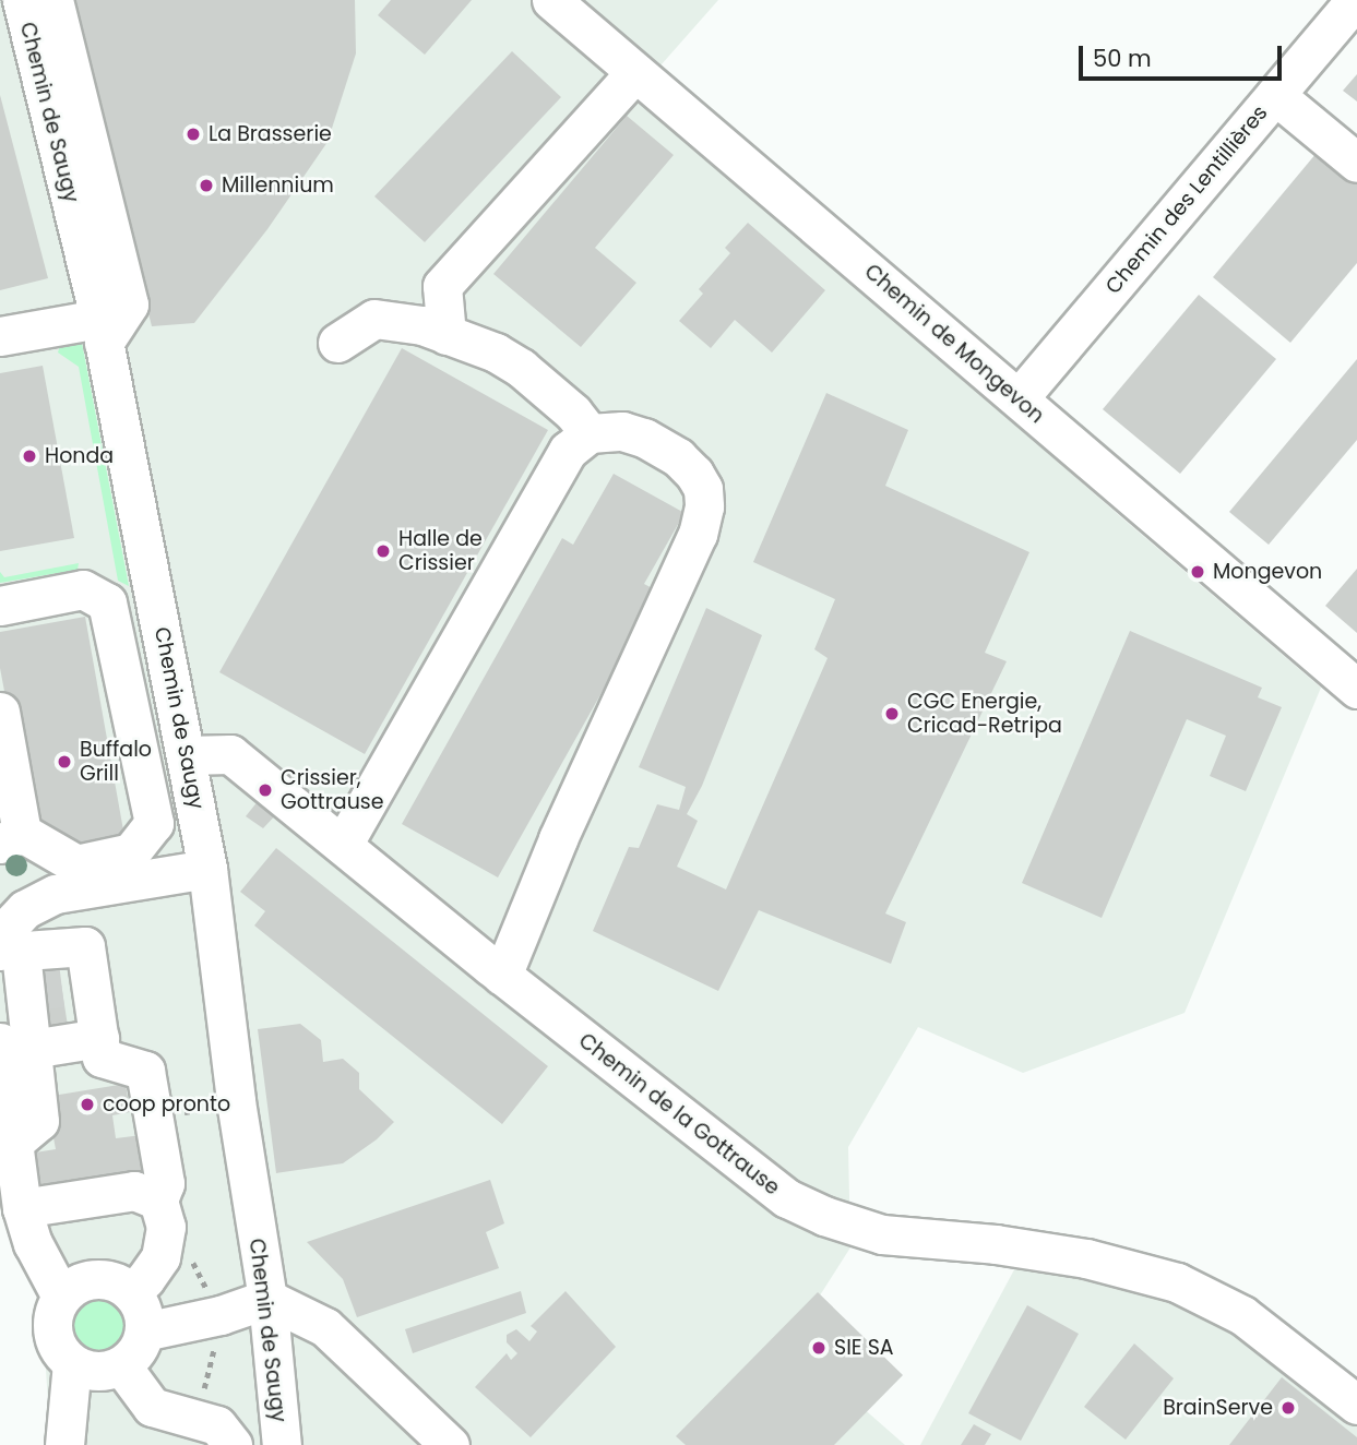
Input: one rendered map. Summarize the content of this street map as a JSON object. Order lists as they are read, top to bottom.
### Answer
{
  "streets": {
    "street": [
      "Chemin de Saugy",
      "Chemin des Lentillières",
      "Chemin de Mongevon",
      "Chemin de la Gottrause"
    ]
  },
  "crossings": [
    ["Chemin de Saugy", "Chemin de la Gottrause"],
    ["Chemin des Lentillières", "Chemin de Mongevon"]
  ],
  "places": [
    "La Brasserie",
    "Millennium",
    "Honda",
    "Halle de Crissier",
    "Mongevon",
    "CGC Energie, Cricad-Retripa",
    "Buffalo Grill",
    "Crissier, Gottrause",
    "coop pronto",
    "SIE SA",
    "BrainServe"
  ],
  "scale_bar": "50 m"
}
